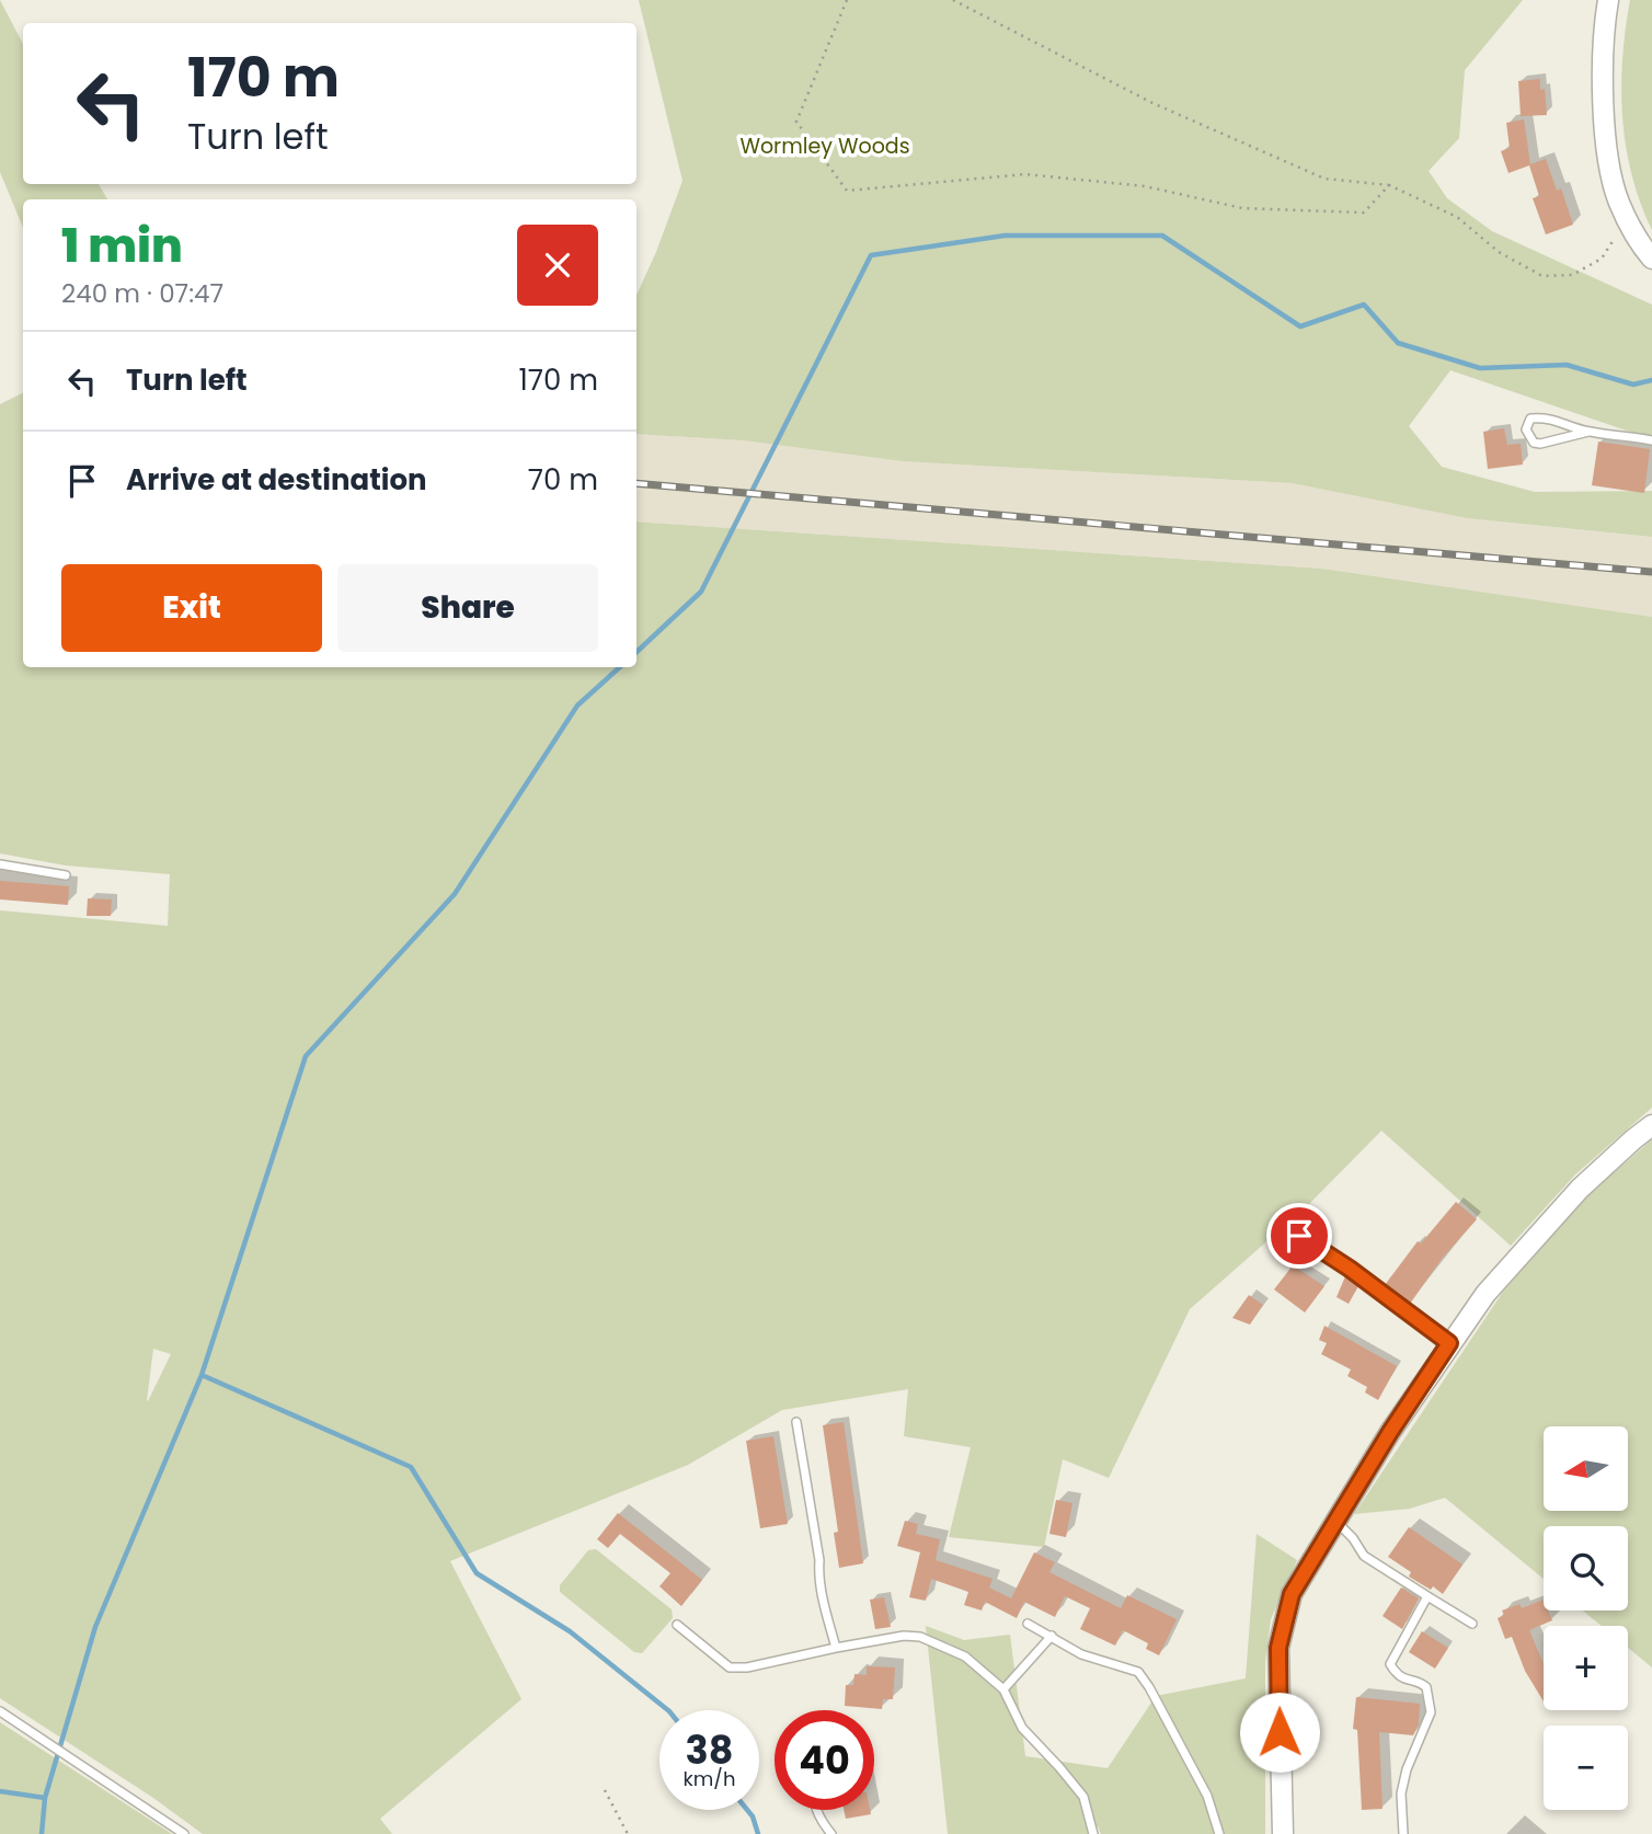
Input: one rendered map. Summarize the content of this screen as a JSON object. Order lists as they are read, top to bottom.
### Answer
{
  "parks": ["Wormley Woods"],
  "north": "left",
  "page": {
    "turn": ["170 m", "Turn left"],
    "heading": ["1 min", "240 m · 07:47"],
    "list": [
      {
        "name": "Turn left",
        "value": "170 m"
      },
      {
        "name": "Arrive at destination",
        "value": "70 m"
      }
    ],
    "buttons": ["Exit", "Share"],
    "map_buttons": ["+", "−"],
    "speed": "38 km/h",
    "limit": "40"
  }
}
